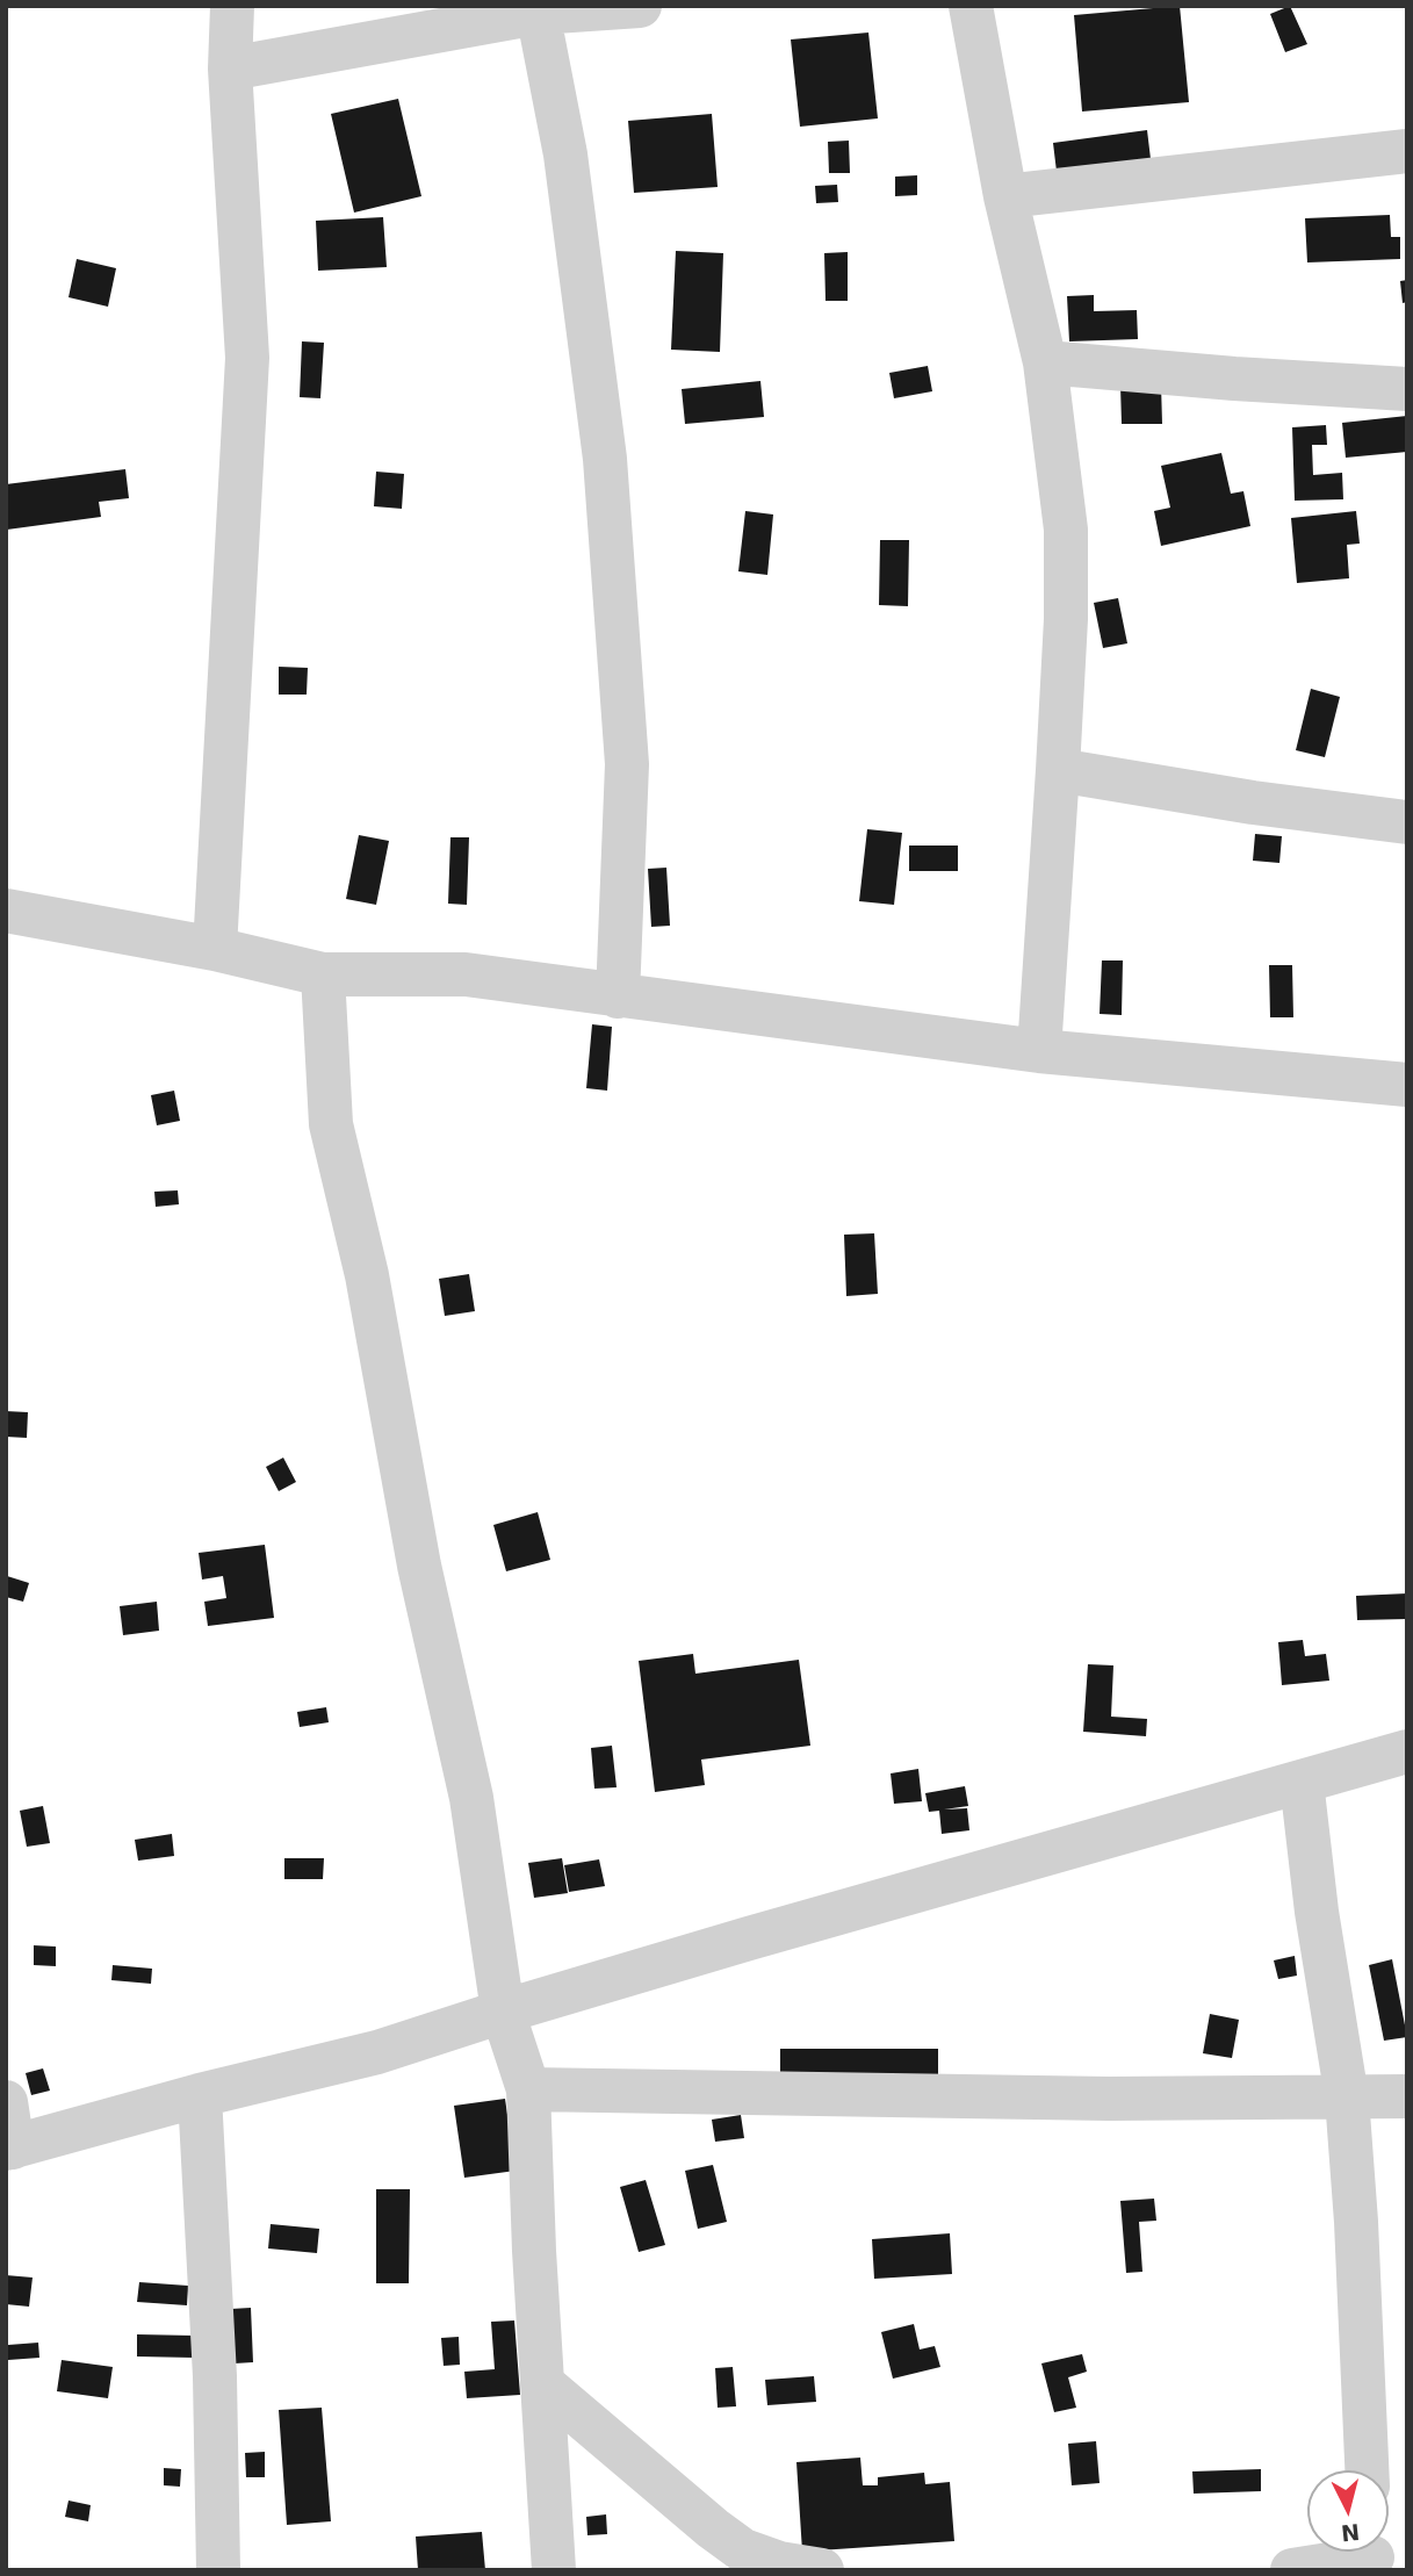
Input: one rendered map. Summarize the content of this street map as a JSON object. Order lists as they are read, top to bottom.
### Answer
{
  "north": "bottom"
}
